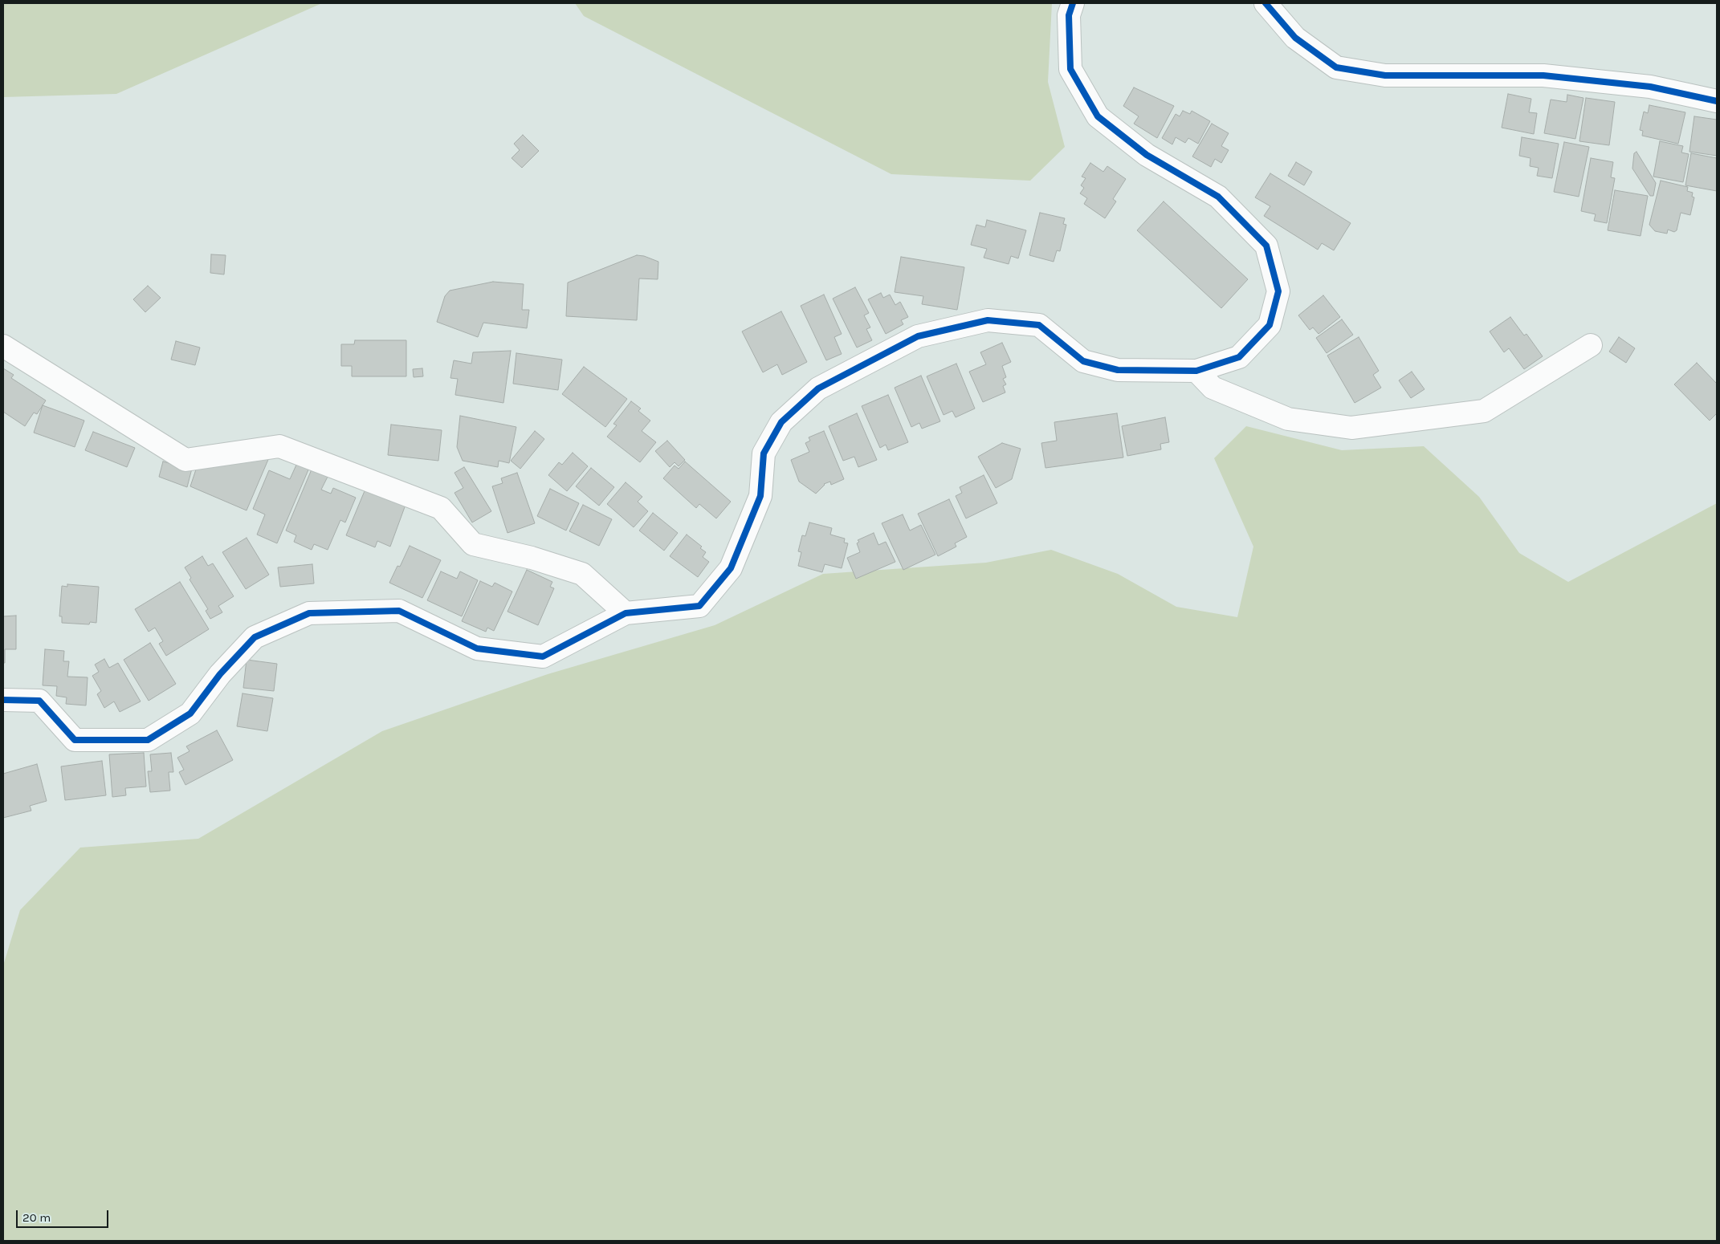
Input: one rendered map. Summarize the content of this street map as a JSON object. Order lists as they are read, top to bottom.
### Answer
{
  "scale_bar": "20 m"
}
